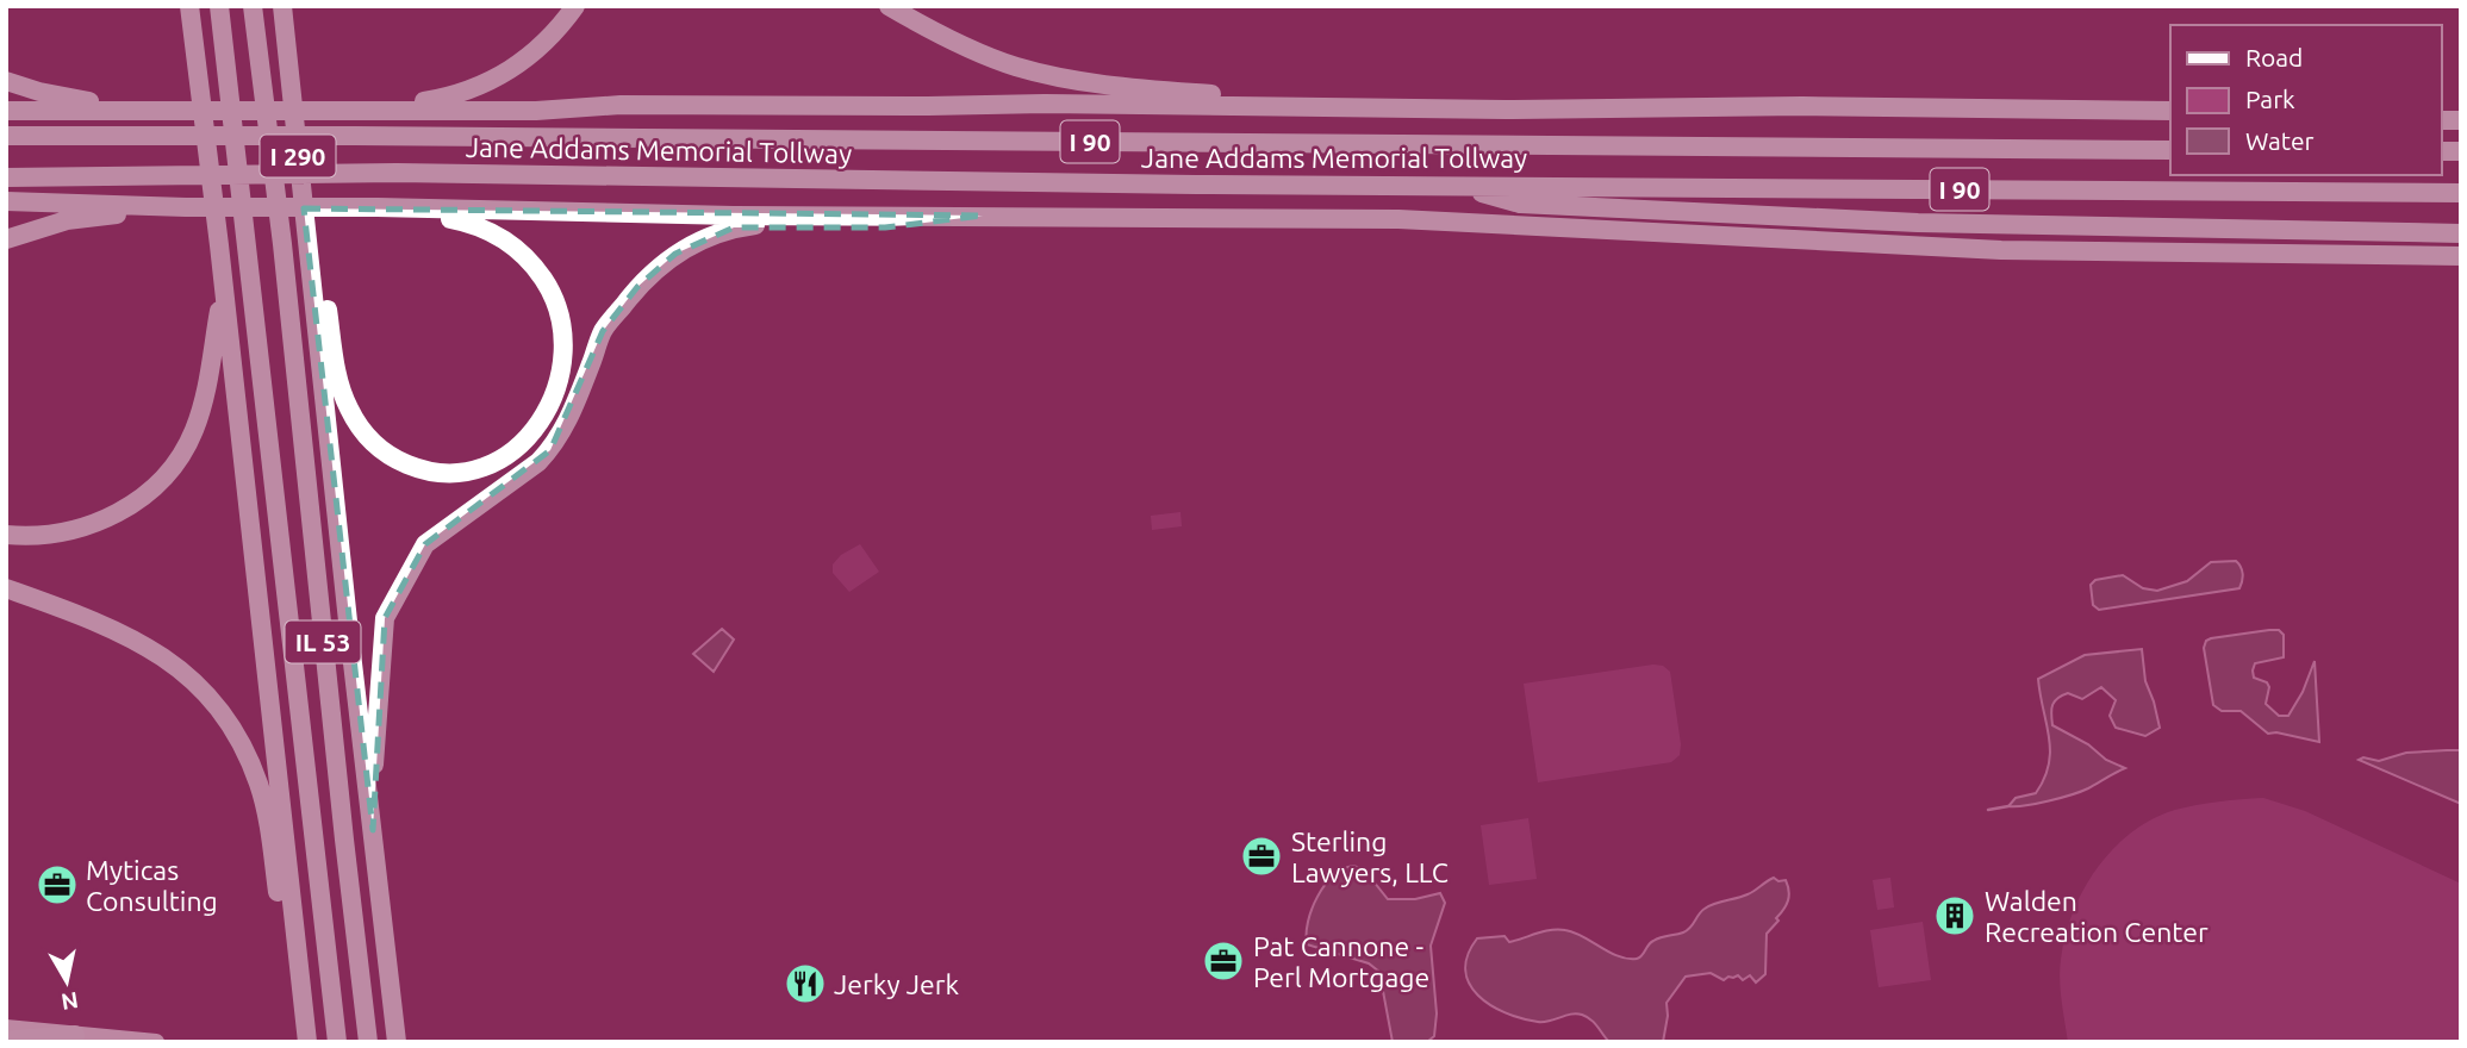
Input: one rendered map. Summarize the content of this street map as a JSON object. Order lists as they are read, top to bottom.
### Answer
{
  "streets": {
    "highway": [
      "I 90",
      "Jane Addams Memorial Tollway",
      "I 290",
      "IL 53"
    ]
  },
  "crossings": [
    ["I 290", "IL 53"]
  ],
  "places": {
    "office": ["Sterling Lawyers, LLC", "Myticas Consulting", "Pat Cannone - Perl Mortgage"],
    "building": ["Walden Recreation Center"],
    "restaurant": ["Jerky Jerk"]
  },
  "legend": ["Road", "Park", "Water"],
  "north": "bottom"
}
